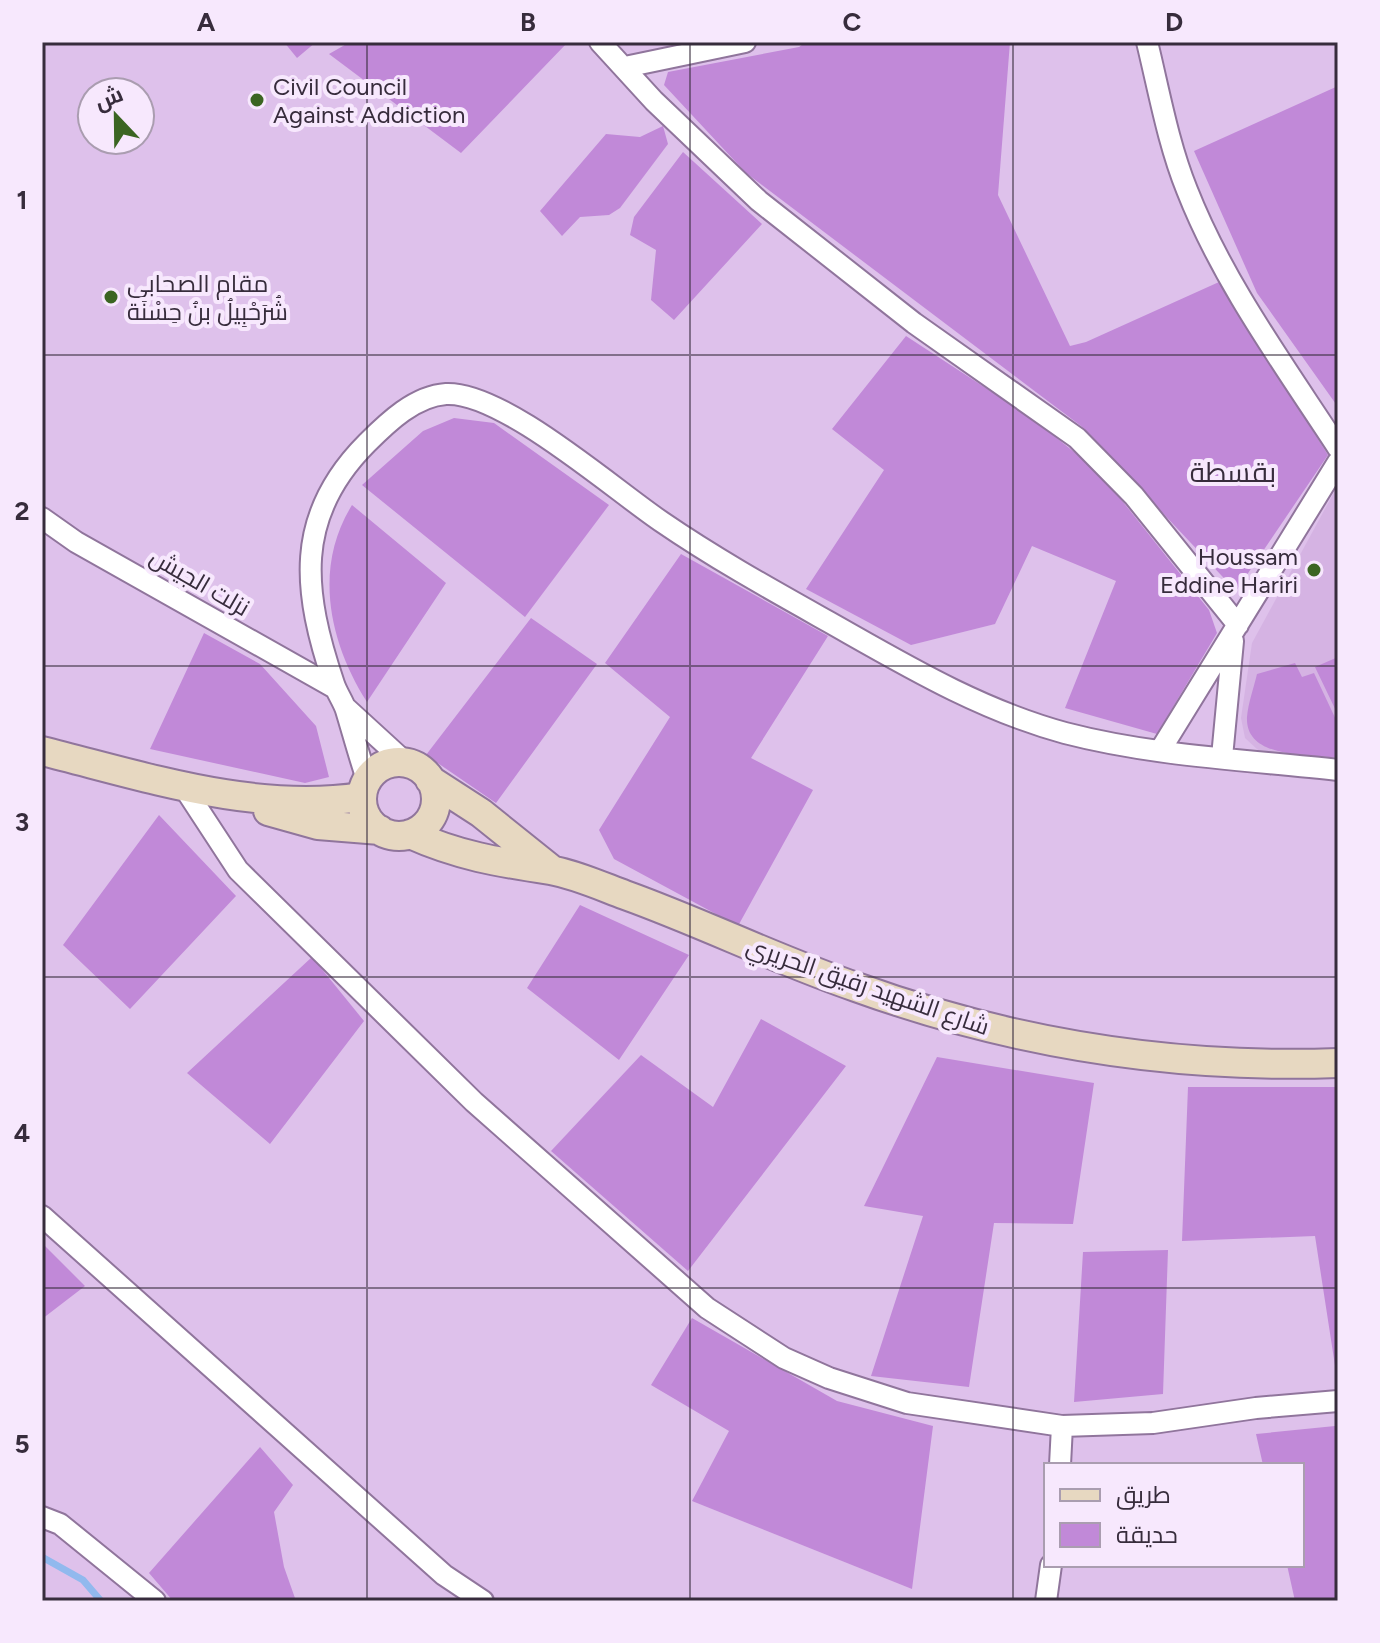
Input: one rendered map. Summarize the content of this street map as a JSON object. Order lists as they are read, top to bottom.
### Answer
{
  "streets": {
    "street": ["نزلت الجيش", "شارع الشهيد رفيق الحريري"]
  },
  "districts": ["بقسطة"],
  "places": ["Civil Council Against Addiction", "مقام الصحابي شُرَحْبِيلُ بنُ حِسْنَة", "Houssam Eddine Hariri"],
  "legend": ["طريق", "حديقة"],
  "north": "top",
  "grid": {
    "columns": [
      "A",
      "B",
      "C",
      "D"
    ],
    "rows": [
      "1",
      "2",
      "3",
      "4",
      "5"
    ]
  }
}
